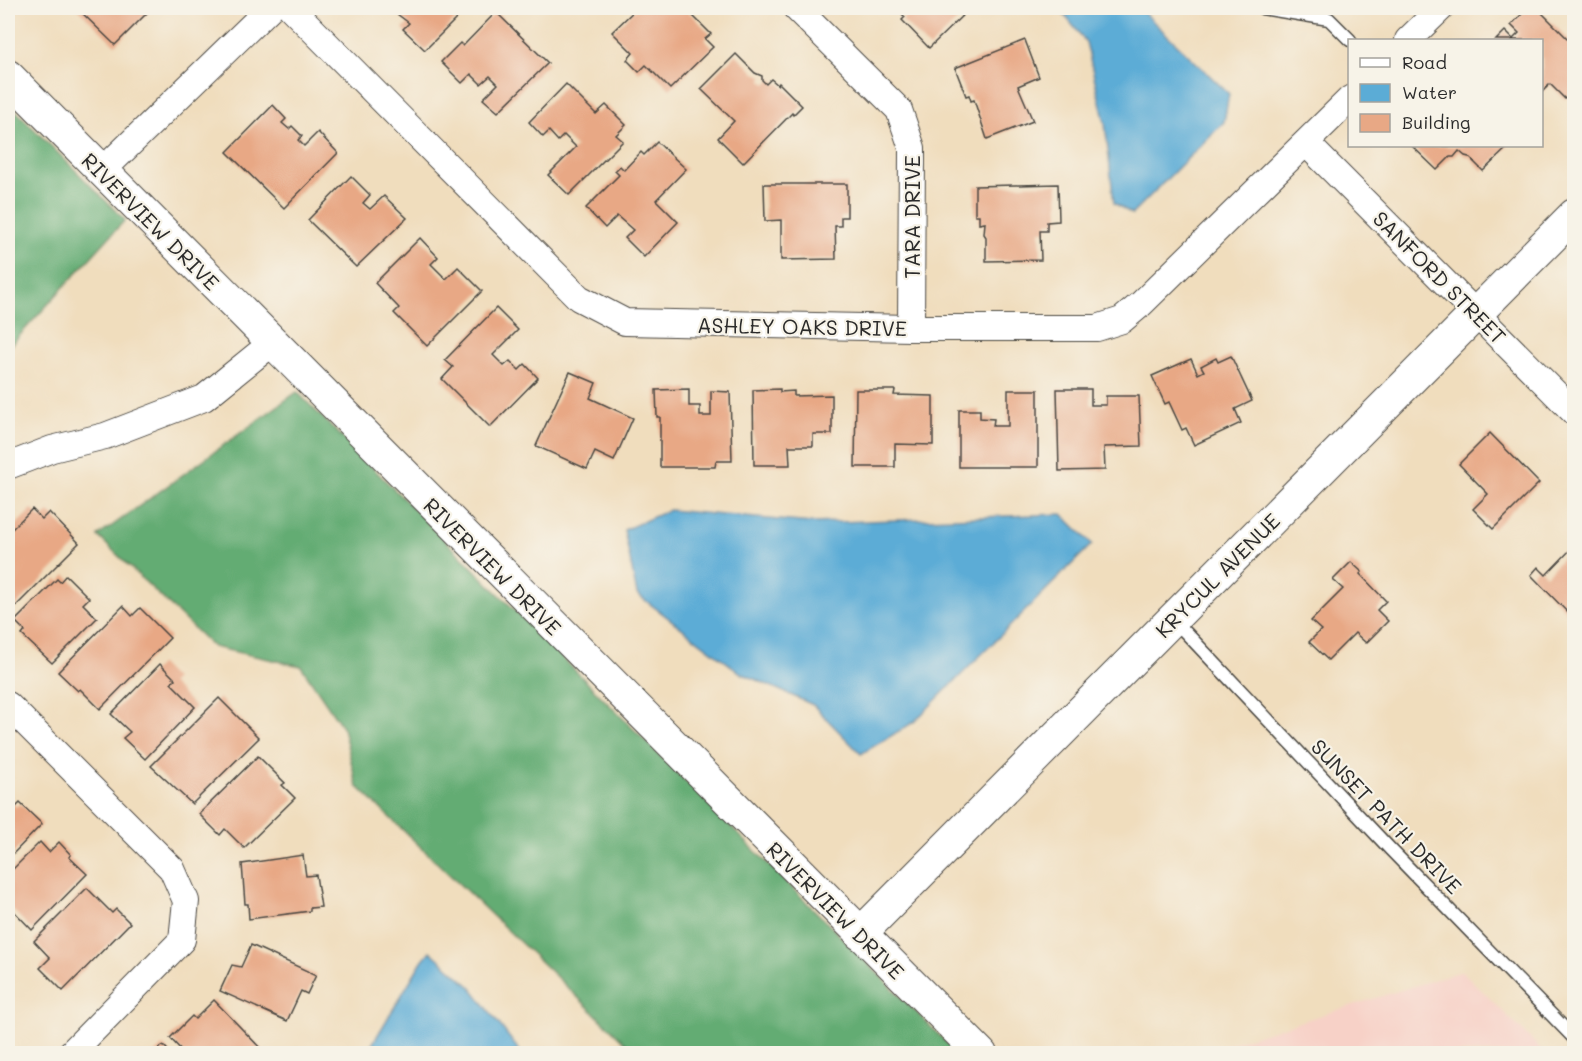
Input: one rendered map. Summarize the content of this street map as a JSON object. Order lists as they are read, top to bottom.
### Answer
{
  "streets": {
    "street": [
      "TARA DRIVE",
      "RIVERVIEW DRIVE",
      "SANFORD STREET",
      "ASHLEY OAKS DRIVE",
      "KRYCUL AVENUE"
    ],
    "lane": ["SUNSET PATH DRIVE"]
  },
  "crossings": [
    ["TARA DRIVE", "ASHLEY OAKS DRIVE"],
    ["RIVERVIEW DRIVE", "KRYCUL AVENUE"],
    ["SANFORD STREET", "ASHLEY OAKS DRIVE"],
    ["SANFORD STREET", "KRYCUL AVENUE"],
    ["KRYCUL AVENUE", "SUNSET PATH DRIVE"]
  ],
  "legend": ["Road", "Water", "Building"]
}
